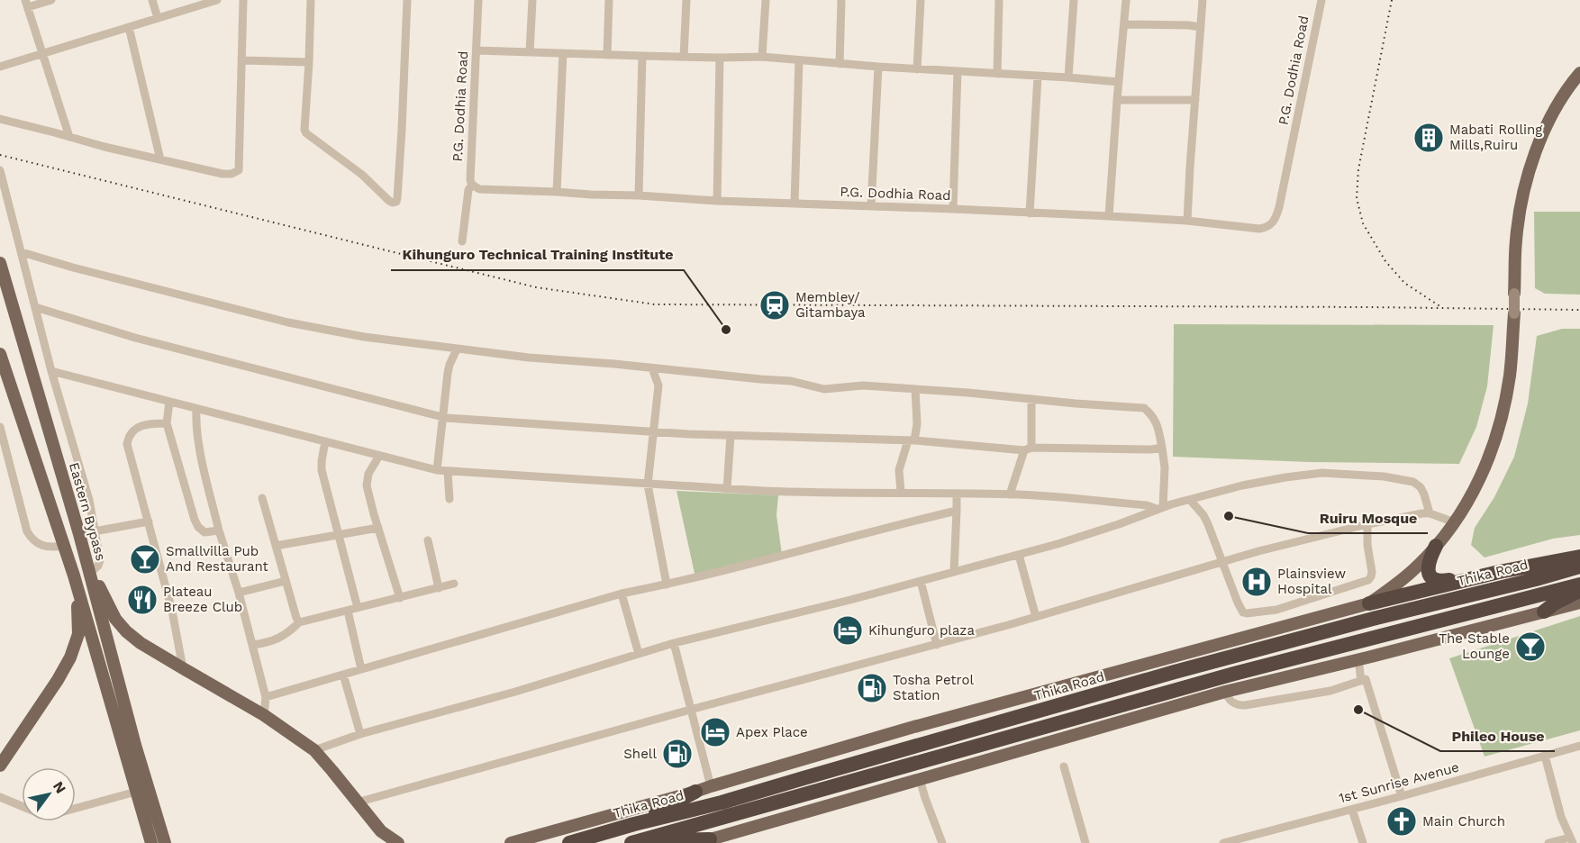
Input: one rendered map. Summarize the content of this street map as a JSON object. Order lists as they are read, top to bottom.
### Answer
{
  "streets": {
    "highway": ["Thika Road"],
    "main road": ["Eastern Bypass"],
    "street": ["P.G. Dodhia Road", "1st Sunrise Avenue"]
  },
  "places": {
    "building": ["Mabati Rolling Mills,Ruiru"],
    "station": ["Membley/ Gitambaya"],
    "other": ["Kihunguro Technical Training Institute", "Ruiru Mosque", "Phileo House"],
    "bar": ["Smallvilla Pub And Restaurant", "The Stable Lounge"],
    "hospital": ["Plainsview Hospital"],
    "restaurant": ["Plateau Breeze Club"],
    "hotel": ["Kihunguro plaza", "Apex Place"],
    "fuel station": ["Tosha Petrol Station", "Shell"],
    "church": ["Main Church"]
  },
  "north": "top right"
}
